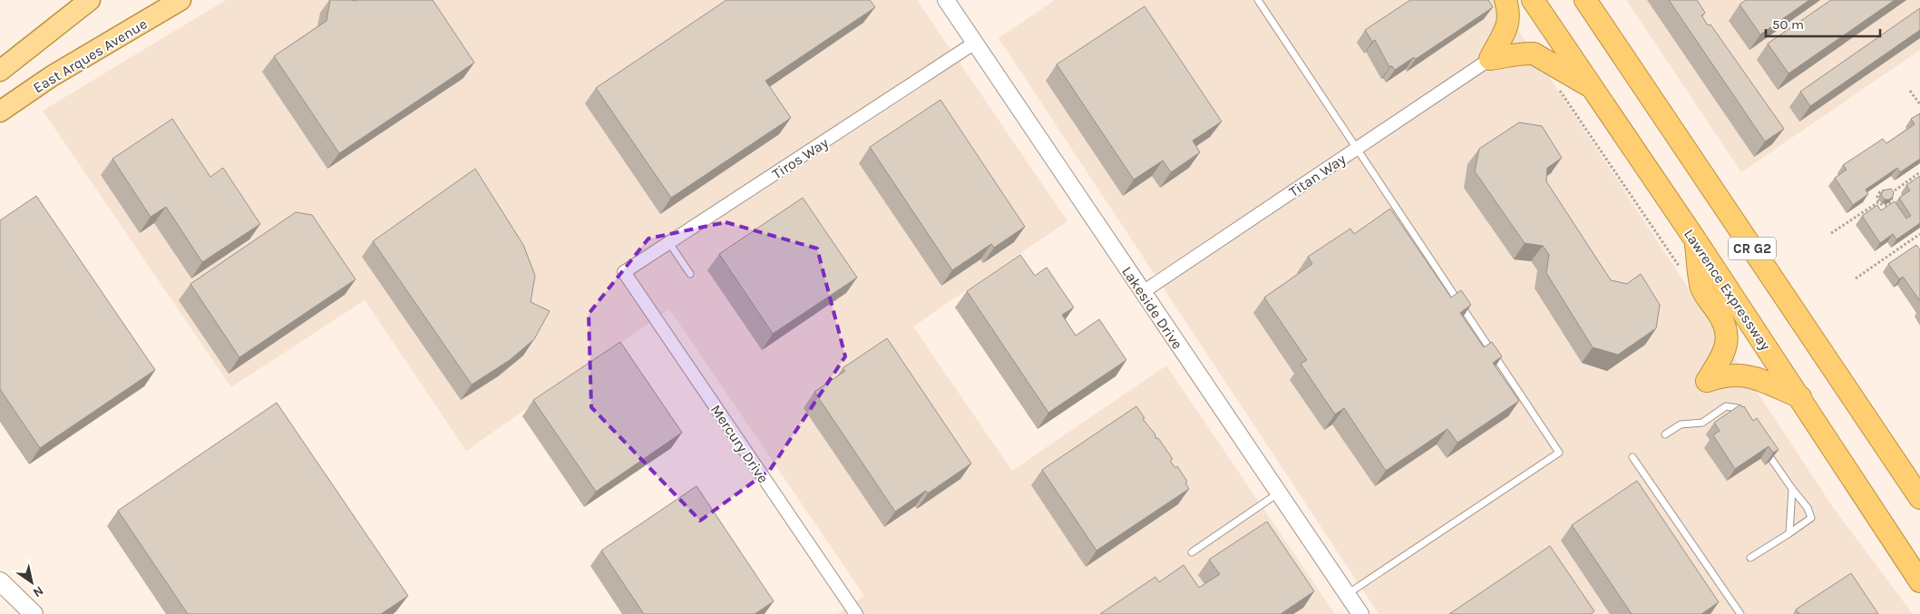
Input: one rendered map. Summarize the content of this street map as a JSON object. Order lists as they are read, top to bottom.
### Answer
{
  "streets": {
    "highway": ["CR G2", "Lawrence Expressway"],
    "main road": ["East Arques Avenue"],
    "street": [
      "Tiros Way",
      "Titan Way",
      "Lakeside Drive",
      "Mercury Drive"
    ]
  },
  "crossings": [
    ["Tiros Way", "Lakeside Drive"],
    ["Tiros Way", "Mercury Drive"],
    ["Titan Way", "Lakeside Drive"]
  ],
  "scale_bar": "50 m",
  "north": "bottom right"
}
